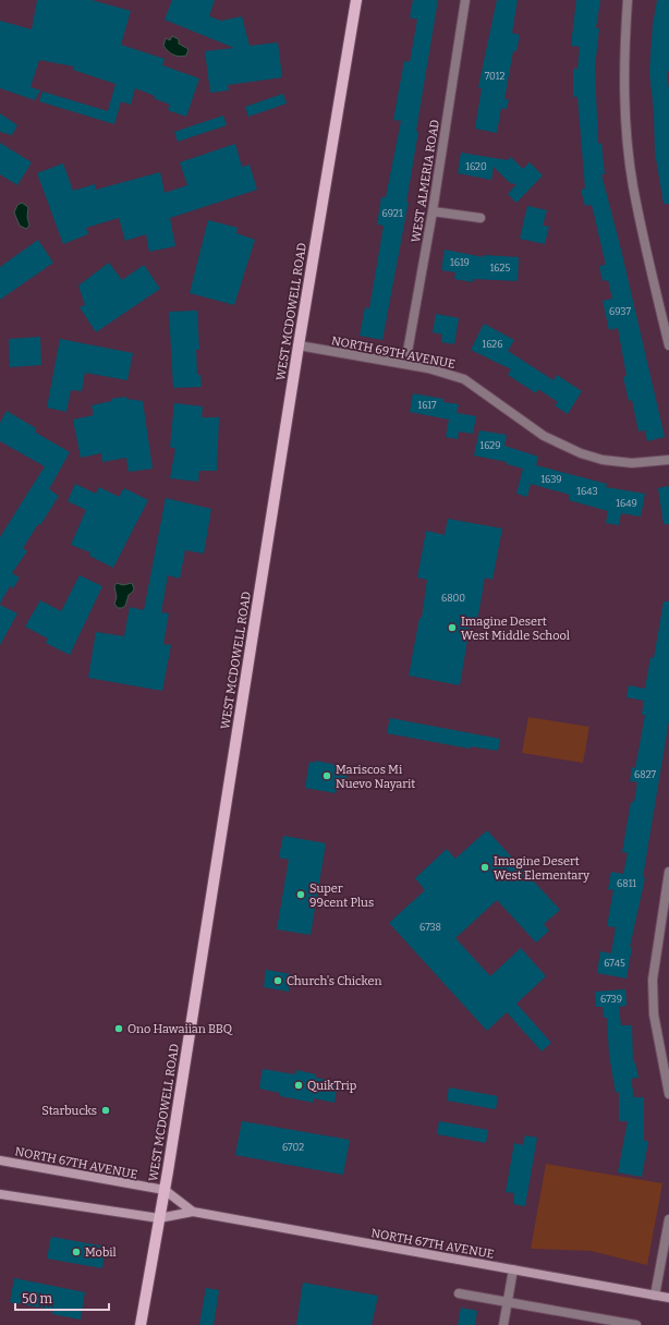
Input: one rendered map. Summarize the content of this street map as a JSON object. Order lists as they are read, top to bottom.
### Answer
{
  "streets": {
    "main road": ["WEST MCDOWELL ROAD", "NORTH 67TH AVENUE"],
    "street": ["WEST ALMERIA ROAD", "NORTH 69TH AVENUE"]
  },
  "crossings": [
    ["WEST ALMERIA ROAD", "NORTH 69TH AVENUE"],
    ["WEST MCDOWELL ROAD", "NORTH 69TH AVENUE"],
    ["WEST MCDOWELL ROAD", "NORTH 67TH AVENUE"]
  ],
  "places": [
    "Imagine Desert West Middle School",
    "Mariscos Mi Nuevo Nayarit",
    "Imagine Desert West Elementary",
    "Super 99cent Plus",
    "Church's Chicken",
    "Ono Hawaiian BBQ",
    "QuikTrip",
    "Starbucks",
    "Mobil"
  ],
  "house_numbers": [
    "7012",
    "1620",
    "6921",
    "1619",
    "1625",
    "6937",
    "1626",
    "1617",
    "1629",
    "1639",
    "1643",
    "1649",
    "6800",
    "6827",
    "6811",
    "6738",
    "6745",
    "6739",
    "6702"
  ],
  "scale_bar": "50 m"
}
